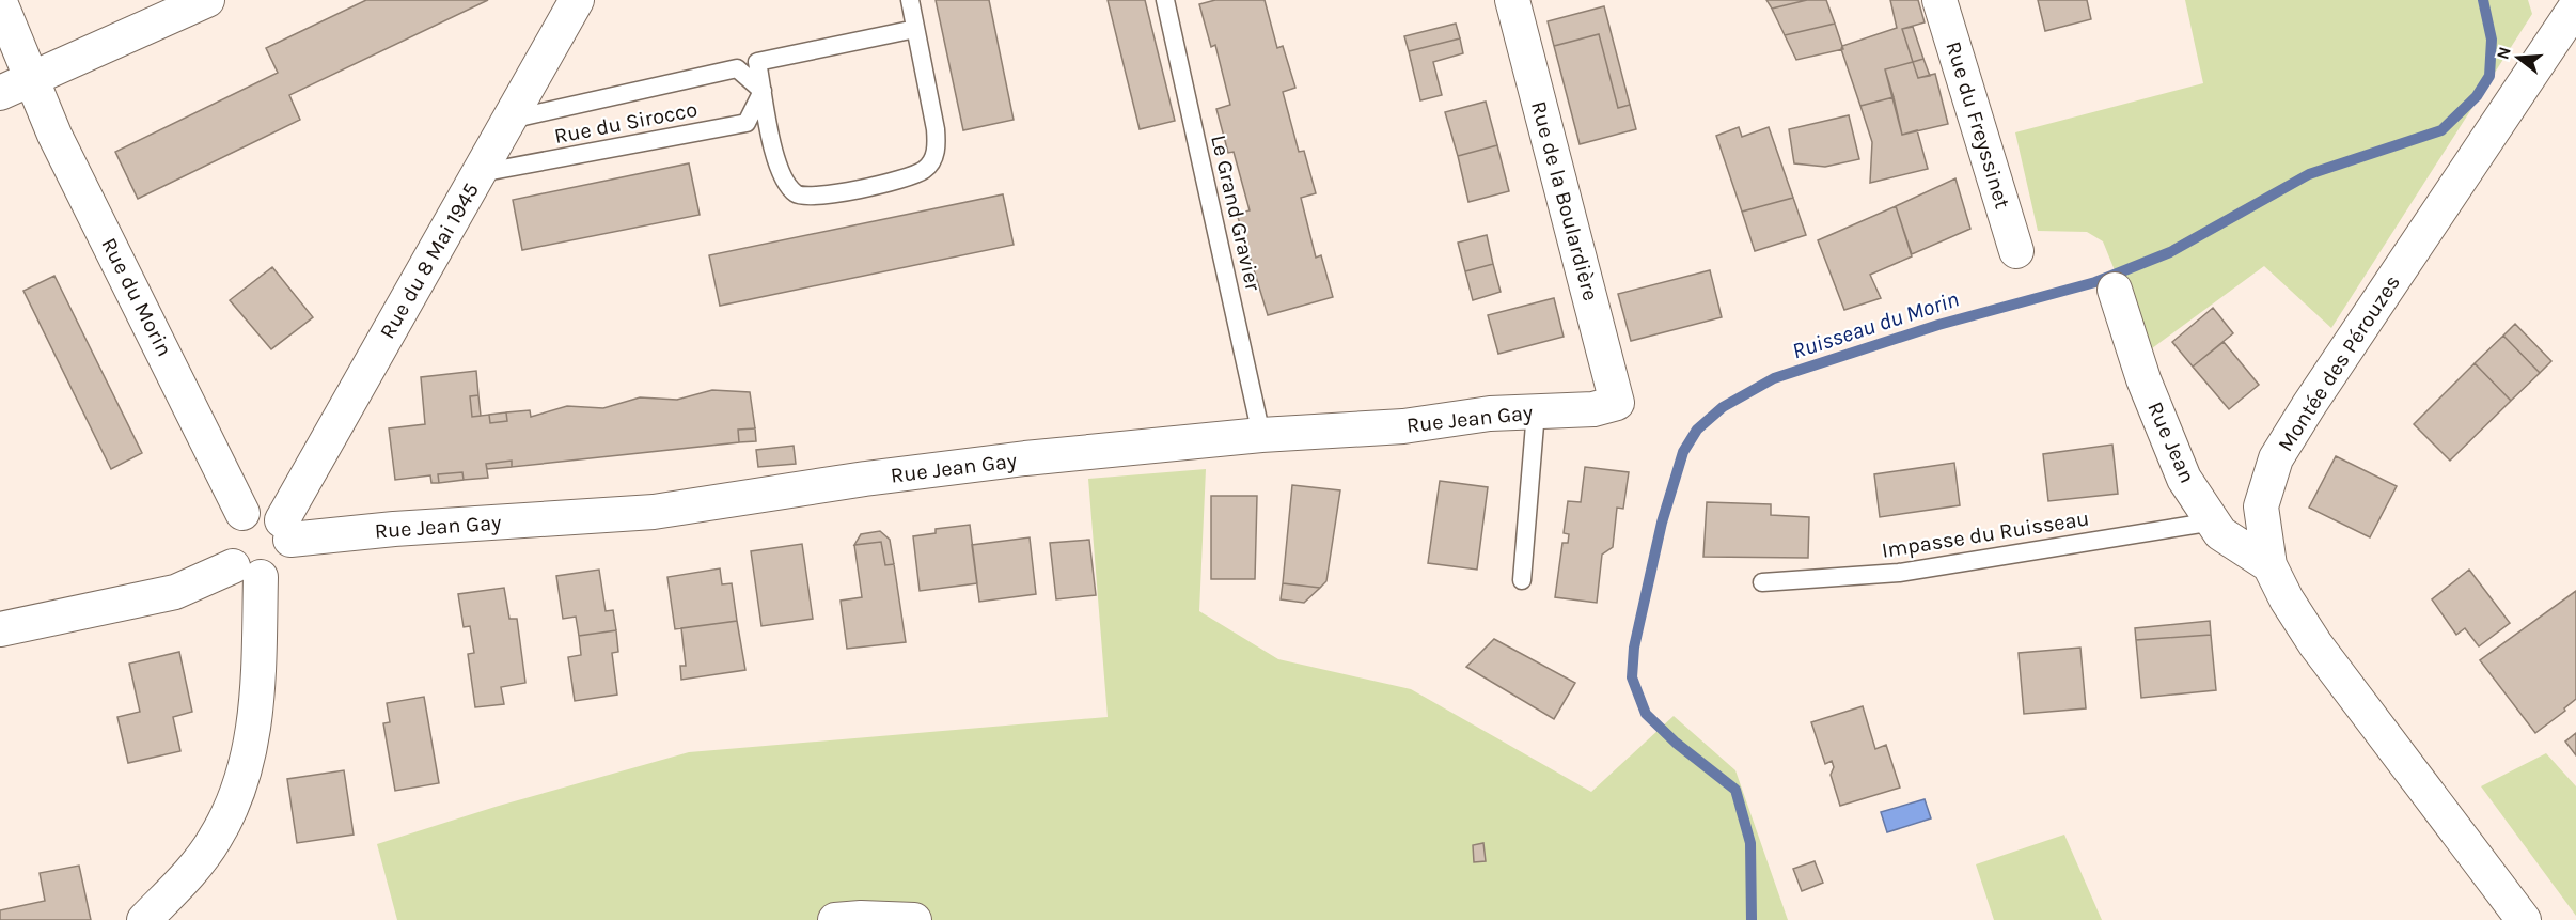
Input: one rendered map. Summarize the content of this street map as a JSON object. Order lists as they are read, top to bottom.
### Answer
{
  "streets": {
    "street": [
      "Rue du Freyssinet",
      "Rue de la Boulardière",
      "Rue du 8 Mai 1945",
      "Rue du Morin",
      "Montée des Pérouzes",
      "Rue Jean Gay",
      "Rue Jean"
    ],
    "lane": ["Rue du Sirocco", "Le Grand Gravier", "Impasse du Ruisseau"]
  },
  "crossings": [
    ["Rue du Sirocco", "Rue du 8 Mai 1945"],
    ["Rue de la Boulardière", "Rue Jean Gay"],
    ["Le Grand Gravier", "Rue Jean Gay"],
    ["Rue du 8 Mai 1945", "Rue du Morin"],
    ["Rue du 8 Mai 1945", "Rue Jean Gay"],
    ["Rue du Morin", "Rue Jean Gay"],
    ["Montée des Pérouzes", "Rue Jean"],
    ["Rue Jean", "Impasse du Ruisseau"]
  ],
  "water": ["Ruisseau du Morin"],
  "north": "left"
}
